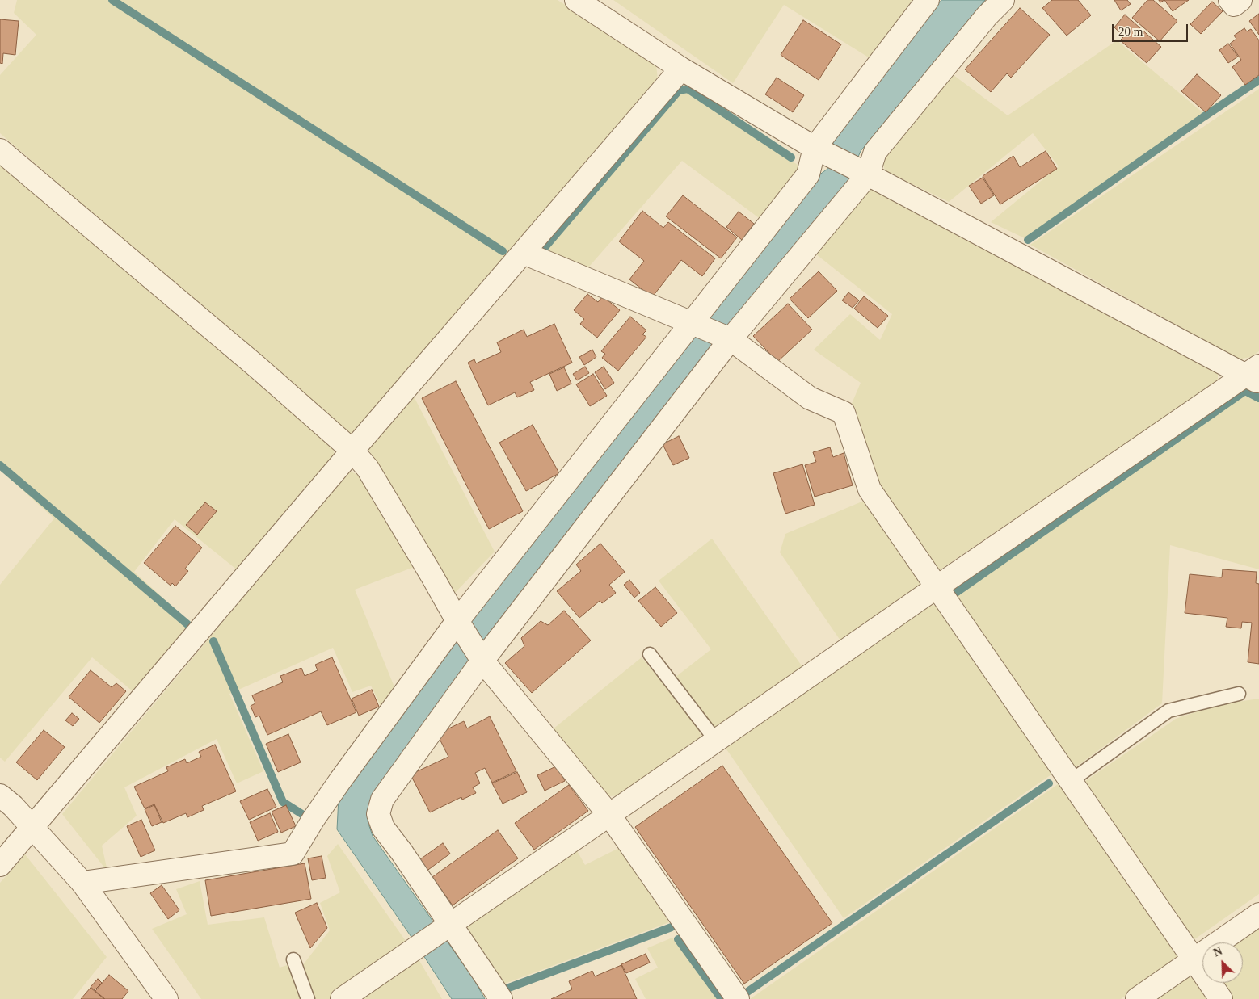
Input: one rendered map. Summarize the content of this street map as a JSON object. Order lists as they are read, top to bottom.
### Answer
{
  "scale_bar": "20 m",
  "north": "top left"
}
